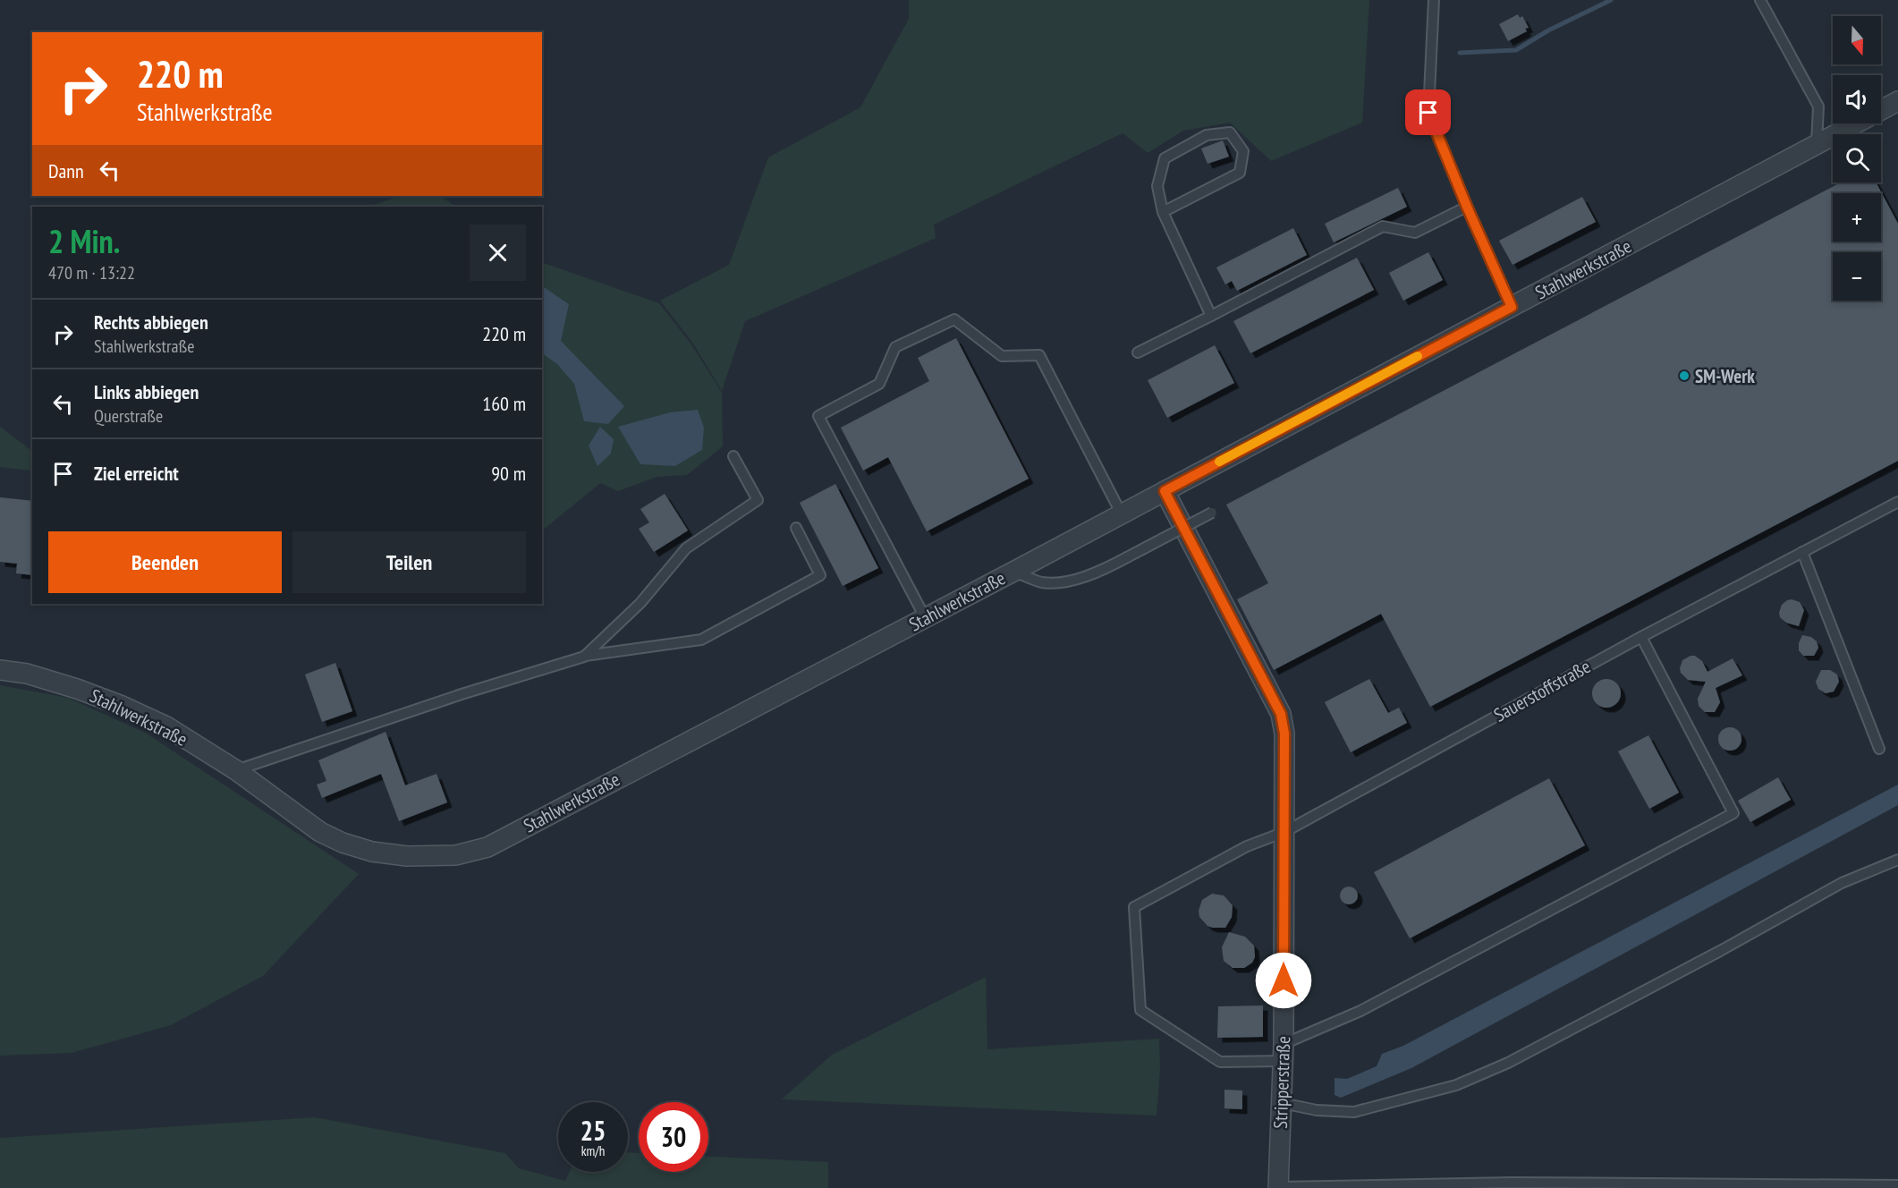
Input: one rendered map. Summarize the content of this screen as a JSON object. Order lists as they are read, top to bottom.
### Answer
{
  "streets": {
    "street": ["Stahlwerkstraße", "Stripperstraße"],
    "lane": ["Sauerstoffstraße"]
  },
  "crossings": [
    ["Stahlwerkstraße", "Stripperstraße"],
    ["Sauerstoffstraße", "Stripperstraße"]
  ],
  "places": ["SM-Werk"],
  "north": "bottom",
  "page": {
    "map_buttons": ["+", "−"],
    "turn": ["220 m", "Stahlwerkstraße"],
    "then": "Dann",
    "heading": ["2 Min.", "470 m · 13:22"],
    "list": [
      {
        "name": "Rechts abbiegen",
        "note": "Stahlwerkstraße",
        "value": "220 m"
      },
      {
        "name": "Links abbiegen",
        "note": "Querstraße",
        "value": "160 m"
      },
      {
        "name": "Ziel erreicht",
        "value": "90 m"
      }
    ],
    "buttons": ["Beenden", "Teilen"],
    "speed": "25 km/h",
    "limit": "30"
  }
}
